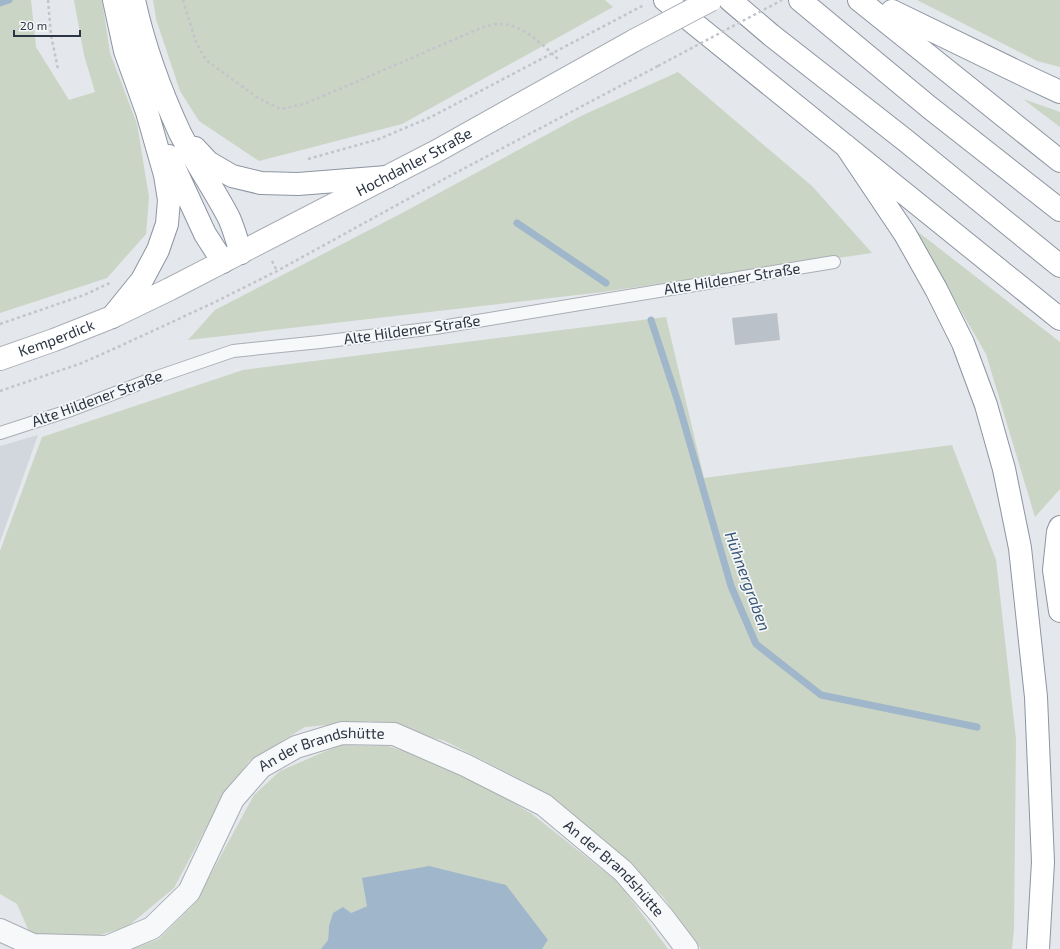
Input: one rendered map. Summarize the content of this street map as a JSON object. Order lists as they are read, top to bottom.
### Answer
{
  "streets": {
    "main road": ["Hochdahler Straße", "Kemperdick"],
    "street": ["An der Brandshütte"],
    "lane": ["Alte Hildener Straße"]
  },
  "crossings": [
    ["Hochdahler Straße", "Kemperdick"]
  ],
  "water": ["Hühnergraben"],
  "scale_bar": "20 m"
}
